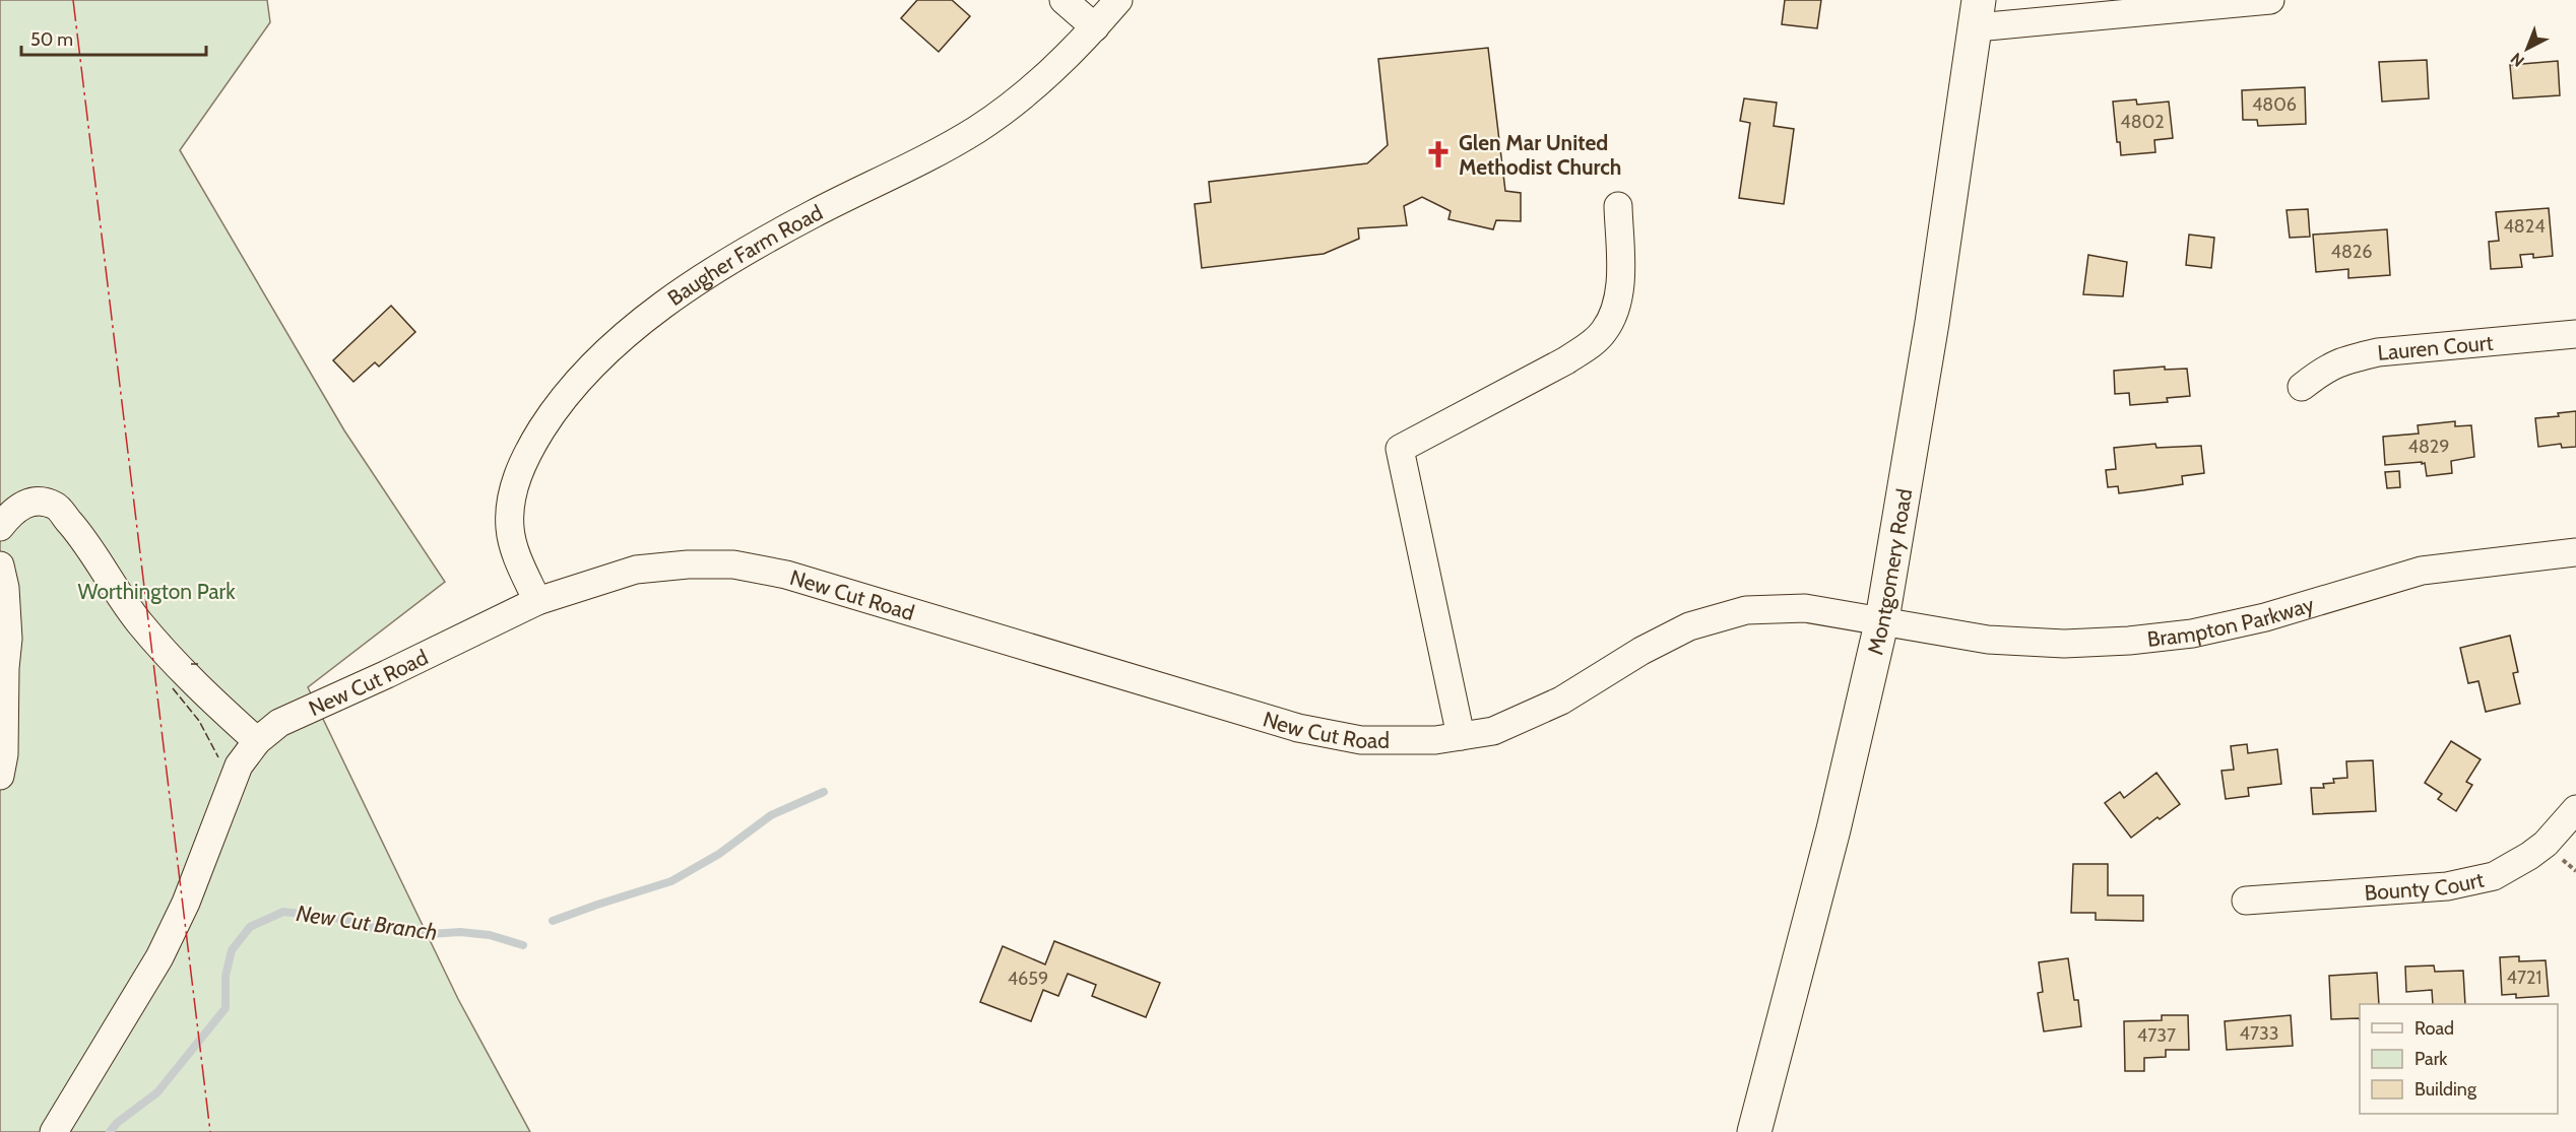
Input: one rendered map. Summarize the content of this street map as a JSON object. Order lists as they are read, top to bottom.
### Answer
{
  "streets": {
    "main road": ["Montgomery Road"],
    "street": [
      "Baugher Farm Road",
      "Lauren Court",
      "New Cut Road",
      "Brampton Parkway",
      "Bounty Court"
    ]
  },
  "crossings": [
    ["Baugher Farm Road", "New Cut Road"],
    ["Montgomery Road", "New Cut Road"],
    ["Montgomery Road", "Brampton Parkway"],
    ["New Cut Road", "Brampton Parkway"]
  ],
  "water": ["New Cut Branch"],
  "parks": ["Worthington Park"],
  "places": {
    "church": ["Glen Mar United Methodist Church"]
  },
  "house_numbers": [
    "4806",
    "4802",
    "4824",
    "4826",
    "4829",
    "4721",
    "4659",
    "4733",
    "4737"
  ],
  "legend": ["Road", "Park", "Building"],
  "scale_bar": "50 m",
  "north": "bottom left"
}
